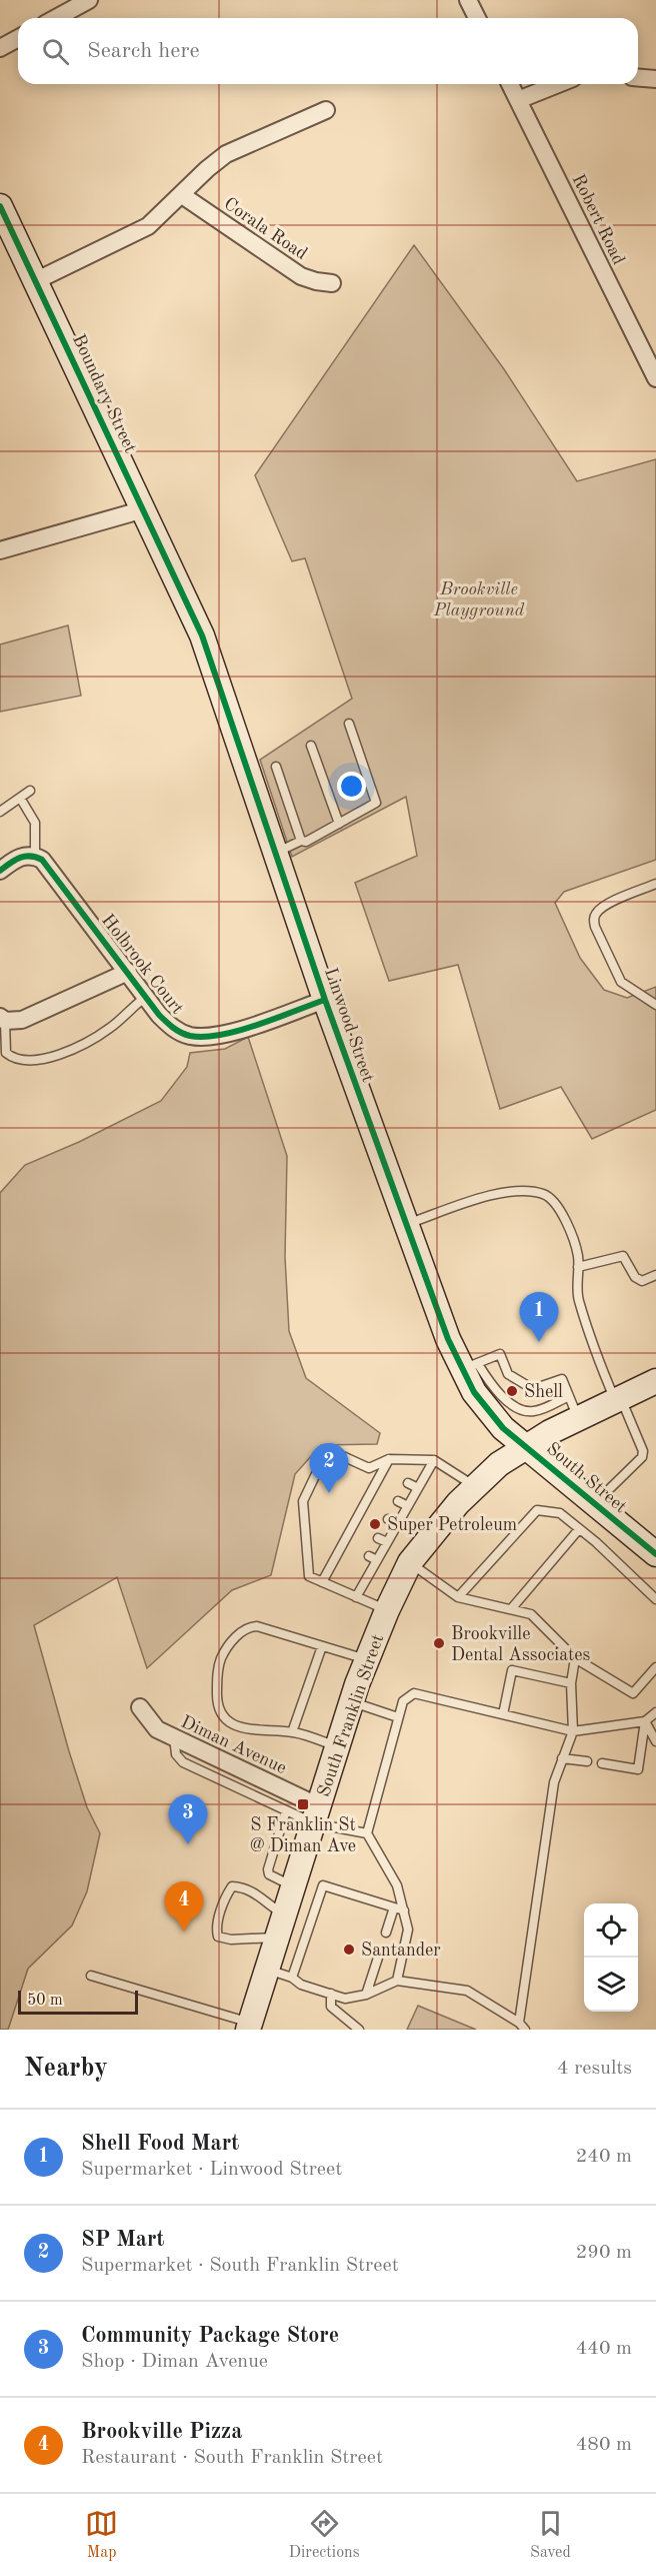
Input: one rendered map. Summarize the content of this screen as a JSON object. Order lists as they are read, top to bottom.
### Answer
{
  "streets": {
    "main road": [
      "Boundary Street",
      "Linwood Street",
      "South Street",
      "South Franklin Street"
    ],
    "street": [
      "Robert Road",
      "Corala Road",
      "Holbrook Court",
      "Diman Avenue"
    ]
  },
  "crossings": [
    ["Boundary Street", "Linwood Street"],
    ["Holbrook Court", "Linwood Street"],
    ["Linwood Street", "South Street"],
    ["Linwood Street", "South Franklin Street"],
    ["South Street", "South Franklin Street"],
    ["South Franklin Street", "Diman Avenue"]
  ],
  "parks": ["Brookville Playground"],
  "places": {
    "other": [
      "Shell",
      "Super Petroleum",
      "Brookville Dental Associates",
      "Santander"
    ],
    "transit": ["S Franklin St @ Diman Ave"]
  },
  "scale_bar": "50 m",
  "page": {
    "search": "Search here",
    "pins": [
      "1",
      "2",
      "3",
      "4"
    ],
    "scale": "50 m",
    "heading": ["Nearby", "4 results"],
    "list": [
      {
        "mark": "1",
        "name": "Shell Food Mart",
        "note": "Supermarket · Linwood Street",
        "value": "240 m"
      },
      {
        "mark": "2",
        "name": "SP Mart",
        "note": "Supermarket · South Franklin Street",
        "value": "290 m"
      },
      {
        "mark": "3",
        "name": "Community Package Store",
        "note": "Shop · Diman Avenue",
        "value": "440 m"
      },
      {
        "mark": "4",
        "name": "Brookville Pizza",
        "note": "Restaurant · South Franklin Street",
        "value": "480 m"
      }
    ],
    "nav": ["Map", "Directions", "Saved"]
  }
}
